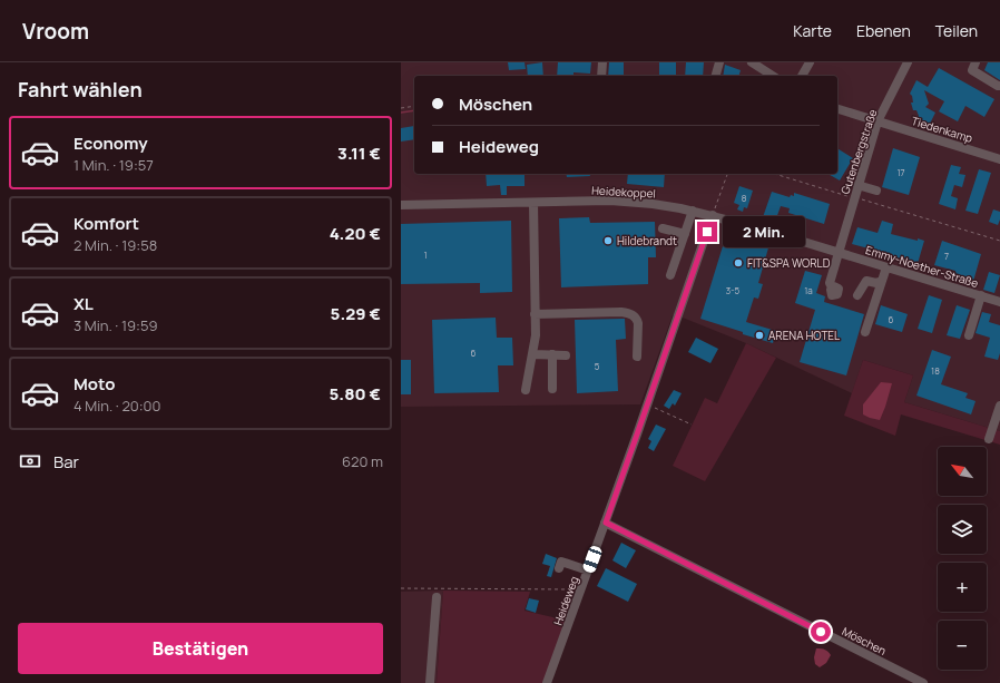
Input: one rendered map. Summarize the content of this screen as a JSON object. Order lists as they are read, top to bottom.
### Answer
{
  "streets": {
    "street": [
      "Tiedenkamp",
      "Gutenbergstraße",
      "Heidekoppel",
      "Emmy-Noether-Straße",
      "Heideweg",
      "Möschen"
    ]
  },
  "crossings": [
    ["Tiedenkamp", "Gutenbergstraße"],
    ["Gutenbergstraße", "Heidekoppel"],
    ["Gutenbergstraße", "Emmy-Noether-Straße"],
    ["Heidekoppel", "Emmy-Noether-Straße"],
    ["Heidekoppel", "Heideweg"],
    ["Heideweg", "Möschen"]
  ],
  "places": ["Hildebrandt", "FIT&SPA WORLD", "ARENA HOTEL"],
  "house_numbers": [
    "17",
    "8",
    "1",
    "7",
    "3-5",
    "1a",
    "6",
    "6",
    "5",
    "18"
  ],
  "north": "top left",
  "page": {
    "header": "Vroom",
    "nav": ["Karte", "Ebenen", "Teilen"],
    "heading": "Fahrt wählen",
    "banner": ["Möschen", "Heideweg"],
    "list": [
      {
        "name": "Economy",
        "note": "1 Min. · 19:57",
        "value": "3.11 €"
      },
      {
        "name": "Komfort",
        "note": "2 Min. · 19:58",
        "value": "4.20 €"
      },
      {
        "name": "XL",
        "note": "3 Min. · 19:59",
        "value": "5.29 €"
      },
      {
        "name": "Moto",
        "note": "4 Min. · 20:00",
        "value": "5.80 €"
      }
    ],
    "bubble": "2 Min.",
    "pay": ["Bar", "620 m"],
    "map_buttons": ["+", "−"],
    "buttons": "Bestätigen"
  }
}
